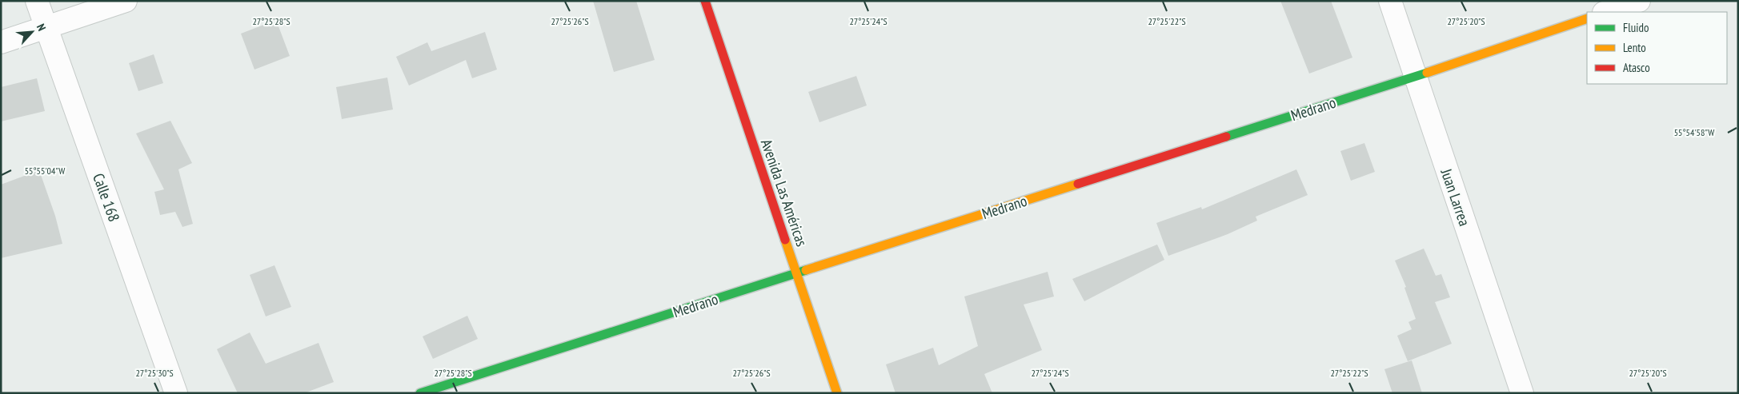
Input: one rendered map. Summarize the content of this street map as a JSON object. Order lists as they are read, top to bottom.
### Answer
{
  "streets": {
    "street": [
      "Medrano",
      "Avenida Las Américas",
      "Calle 168",
      "Juan Larrea"
    ]
  },
  "crossings": [
    ["Medrano", "Avenida Las Américas"],
    ["Medrano", "Juan Larrea"]
  ],
  "legend": ["Fluido", "Lento", "Atasco"],
  "north": "top right",
  "coordinates": [
    "27°25'20\"S",
    "27°25'28\"S",
    "27°25'26\"S",
    "27°25'24\"S",
    "27°25'22\"S",
    "55°54'58\"W",
    "55°55'04\"W",
    "27°25'30\"S"
  ]
}
